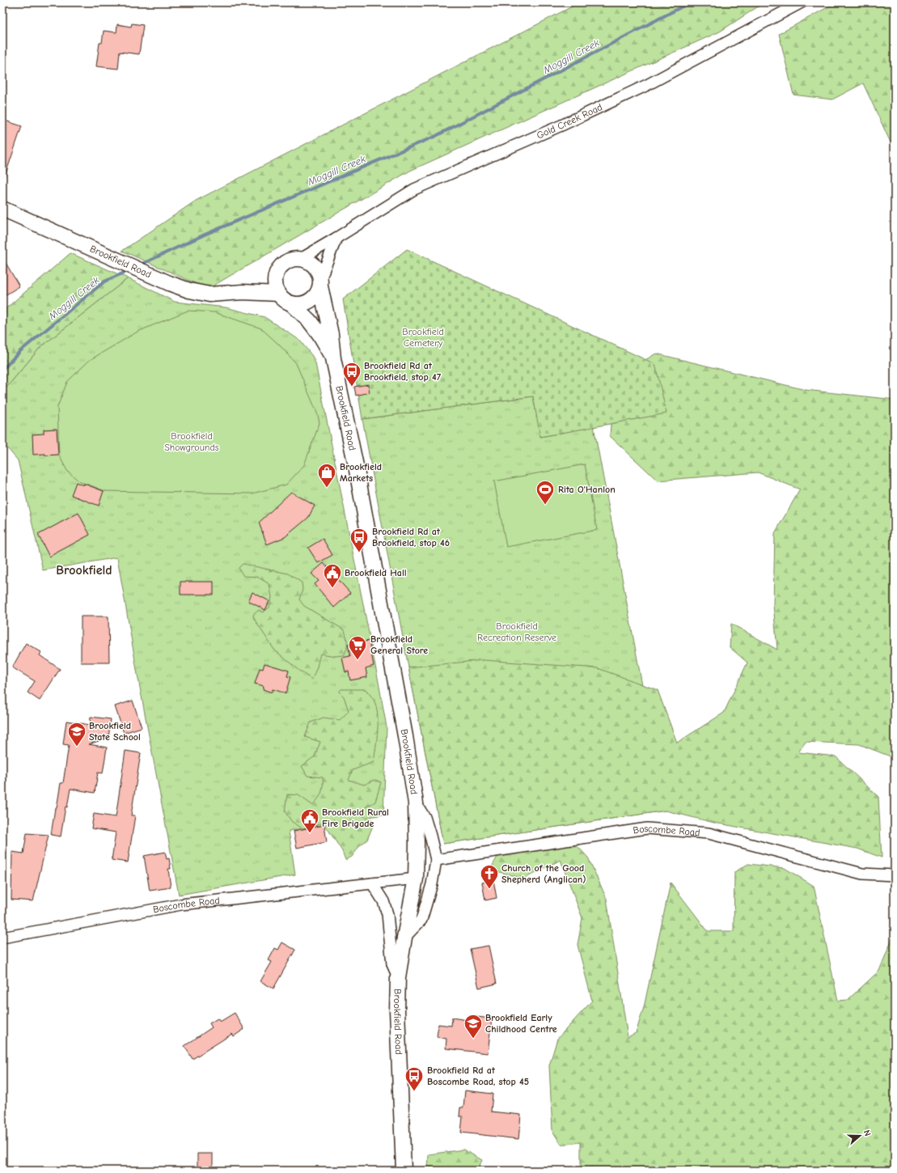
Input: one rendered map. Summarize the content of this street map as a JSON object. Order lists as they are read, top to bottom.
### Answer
{
  "streets": {
    "main road": ["Brookfield Road"],
    "street": ["Gold Creek Road", "Boscombe Road"]
  },
  "crossings": [
    ["Gold Creek Road", "Brookfield Road"],
    ["Brookfield Road", "Boscombe Road"]
  ],
  "districts": ["Brookfield"],
  "water": ["Moggill Creek"],
  "parks": ["Brookfield Cemetery", "Brookfield Showgrounds", "Brookfield Recreation Reserve"],
  "places": {
    "bus stop": ["Brookfield Rd at Brookfield, stop 47", "Brookfield Rd at Brookfield, stop 46", "Brookfield Rd at Boscombe Road, stop 45"],
    "shop": ["Brookfield Markets"],
    "sports": ["Rita O'Hanlon"],
    "public building": ["Brookfield Hall", "Brookfield Rural Fire Brigade"],
    "supermarket": ["Brookfield General Store"],
    "school or university": ["Brookfield State School", "Brookfield Early Childhood Centre"],
    "church": ["Church of the Good Shepherd (Anglican)"]
  },
  "north": "right"
}
